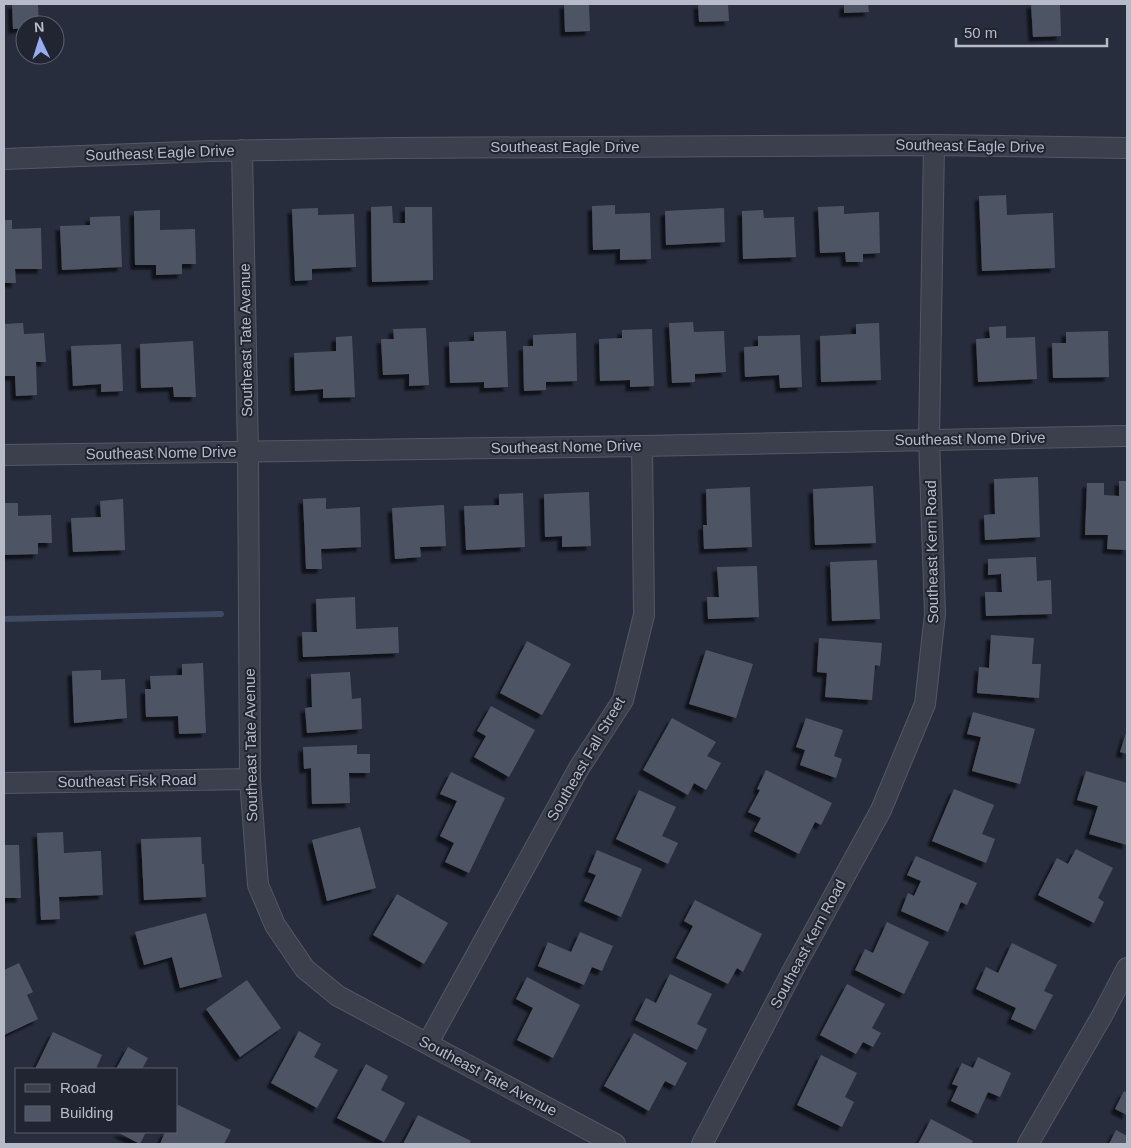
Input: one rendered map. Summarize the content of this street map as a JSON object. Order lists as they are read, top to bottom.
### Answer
{
  "streets": {
    "street": [
      "Southeast Eagle Drive",
      "Southeast Tate Avenue",
      "Southeast Nome Drive",
      "Southeast Kern Road",
      "Southeast Fall Street",
      "Southeast Fisk Road"
    ]
  },
  "crossings": [
    ["Southeast Eagle Drive", "Southeast Tate Avenue"],
    ["Southeast Eagle Drive", "Southeast Kern Road"],
    ["Southeast Tate Avenue", "Southeast Nome Drive"],
    ["Southeast Tate Avenue", "Southeast Fall Street"],
    ["Southeast Tate Avenue", "Southeast Fisk Road"],
    ["Southeast Nome Drive", "Southeast Kern Road"],
    ["Southeast Nome Drive", "Southeast Fall Street"]
  ],
  "legend": ["Road", "Building"],
  "scale_bar": "50 m",
  "north": "top"
}
